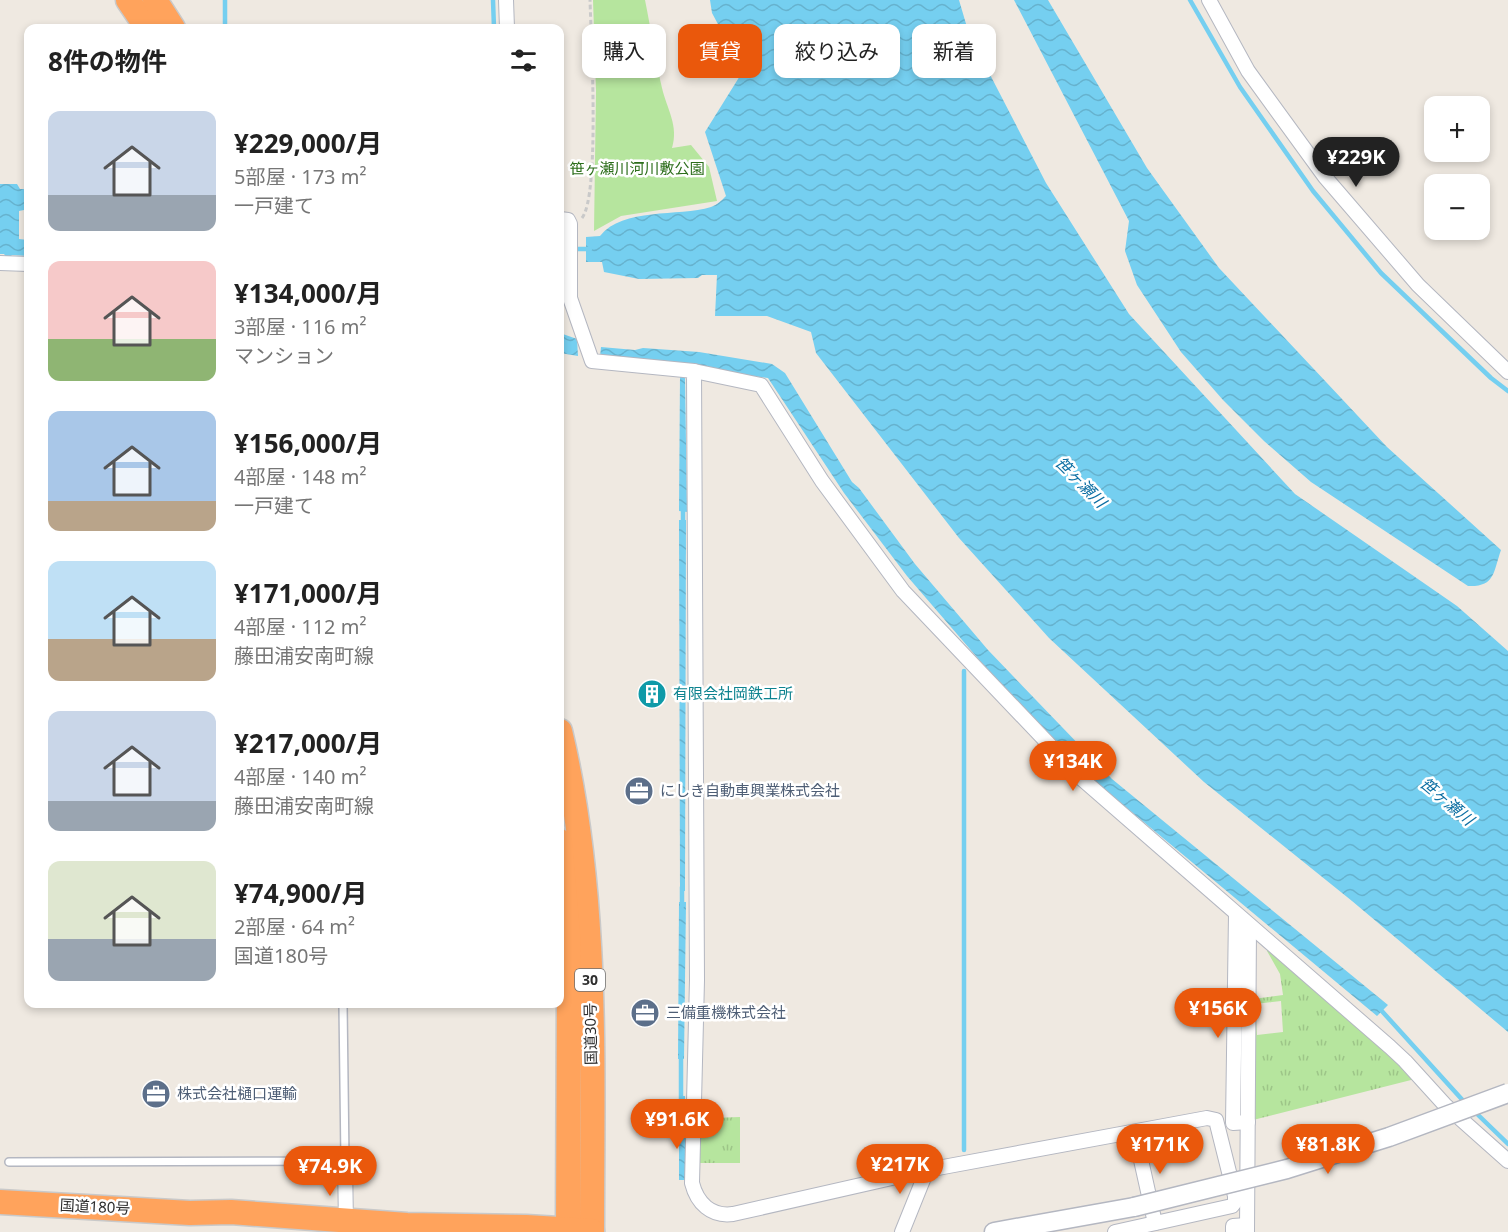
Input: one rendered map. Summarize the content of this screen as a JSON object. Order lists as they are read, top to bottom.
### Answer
{
  "streets": {
    "highway": ["30", "国道30号", "国道180号"]
  },
  "crossings": [
    ["国道30号", "国道180号"]
  ],
  "water": ["笹ヶ瀬川"],
  "parks": ["笹ヶ瀬川河川敷公園"],
  "places": {
    "building": ["有限会社岡鉄工所"],
    "office": ["にしき自動車興業株式会社", "三備重機株式会社", "株式会社樋口運輸"]
  },
  "page": {
    "chip": [
      "購入",
      "賃貸",
      "絞り込み",
      "新着"
    ],
    "heading": "8件の物件",
    "map_buttons": ["+", "−"],
    "list": [
      {
        "name": "¥229,000/月",
        "note": "5部屋 · 173 m² · 一戸建て"
      },
      {
        "name": "¥134,000/月",
        "note": "3部屋 · 116 m² · マンション"
      },
      {
        "name": "¥156,000/月",
        "note": "4部屋 · 148 m² · 一戸建て"
      },
      {
        "name": "¥171,000/月",
        "note": "4部屋 · 112 m² · 藤田浦安南町線"
      },
      {
        "name": "¥217,000/月",
        "note": "4部屋 · 140 m² · 藤田浦安南町線"
      },
      {
        "name": "¥74,900/月",
        "note": "2部屋 · 64 m² · 国道180号"
      }
    ],
    "price": [
      "¥229K",
      "¥134K",
      "¥156K",
      "¥91.6K",
      "¥171K",
      "¥81.8K",
      "¥217K",
      "¥74.9K"
    ]
  }
}
